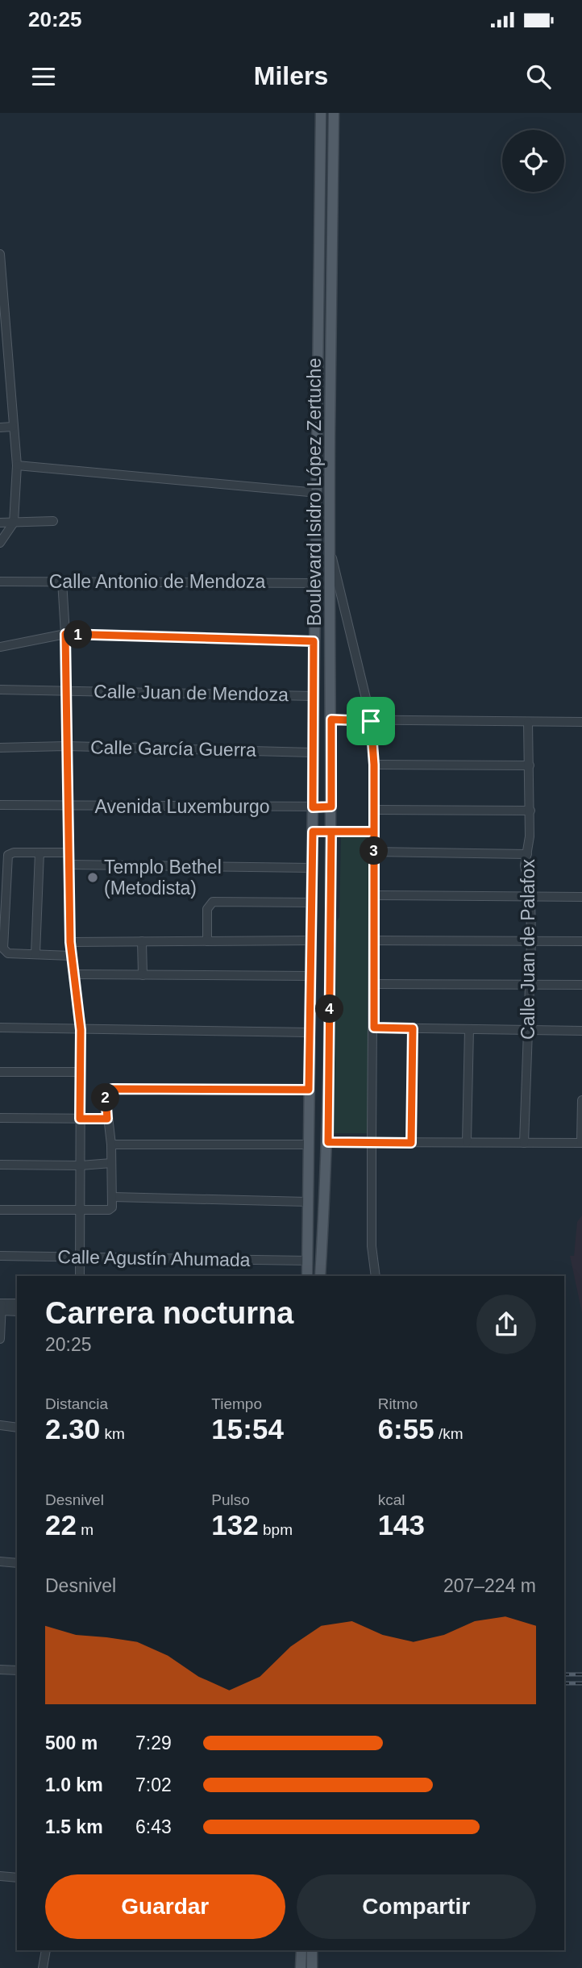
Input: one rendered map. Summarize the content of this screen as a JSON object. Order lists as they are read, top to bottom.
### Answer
{
  "streets": {
    "main road": ["Boulevard Isidro López Zertuche"],
    "street": [
      "Calle Antonio de Mendoza",
      "Calle Juan de Mendoza",
      "Calle García Guerra",
      "Avenida Luxemburgo",
      "Calle Juan de Palafox",
      "Calle Agustín Ahumada"
    ]
  },
  "crossings": [
    ["Boulevard Isidro López Zertuche", "Calle Antonio de Mendoza"],
    ["Boulevard Isidro López Zertuche", "Calle Juan de Mendoza"],
    ["Boulevard Isidro López Zertuche", "Calle García Guerra"],
    ["Boulevard Isidro López Zertuche", "Avenida Luxemburgo"],
    ["Boulevard Isidro López Zertuche", "Calle Agustín Ahumada"]
  ],
  "places": ["Templo Bethel (Metodista)"],
  "page": {
    "status": "20:25",
    "header": "Milers",
    "pins": [
      "1",
      "3",
      "4",
      "2"
    ],
    "heading": ["Carrera nocturna", "20:25"],
    "stats": [
      ["Distancia", "2.30 km"],
      ["Tiempo", "15:54"],
      ["Ritmo", "6:55 /km"],
      ["Desnivel", "22 m"],
      ["Pulso", "132 bpm"],
      ["kcal", "143"]
    ],
    "chart": ["Desnivel", "207–224 m"],
    "list": [
      {
        "name": "500 m",
        "note": "7:29"
      },
      {
        "name": "1.0 km",
        "note": "7:02"
      },
      {
        "name": "1.5 km",
        "note": "6:43"
      }
    ],
    "buttons": ["Guardar", "Compartir"]
  }
}
